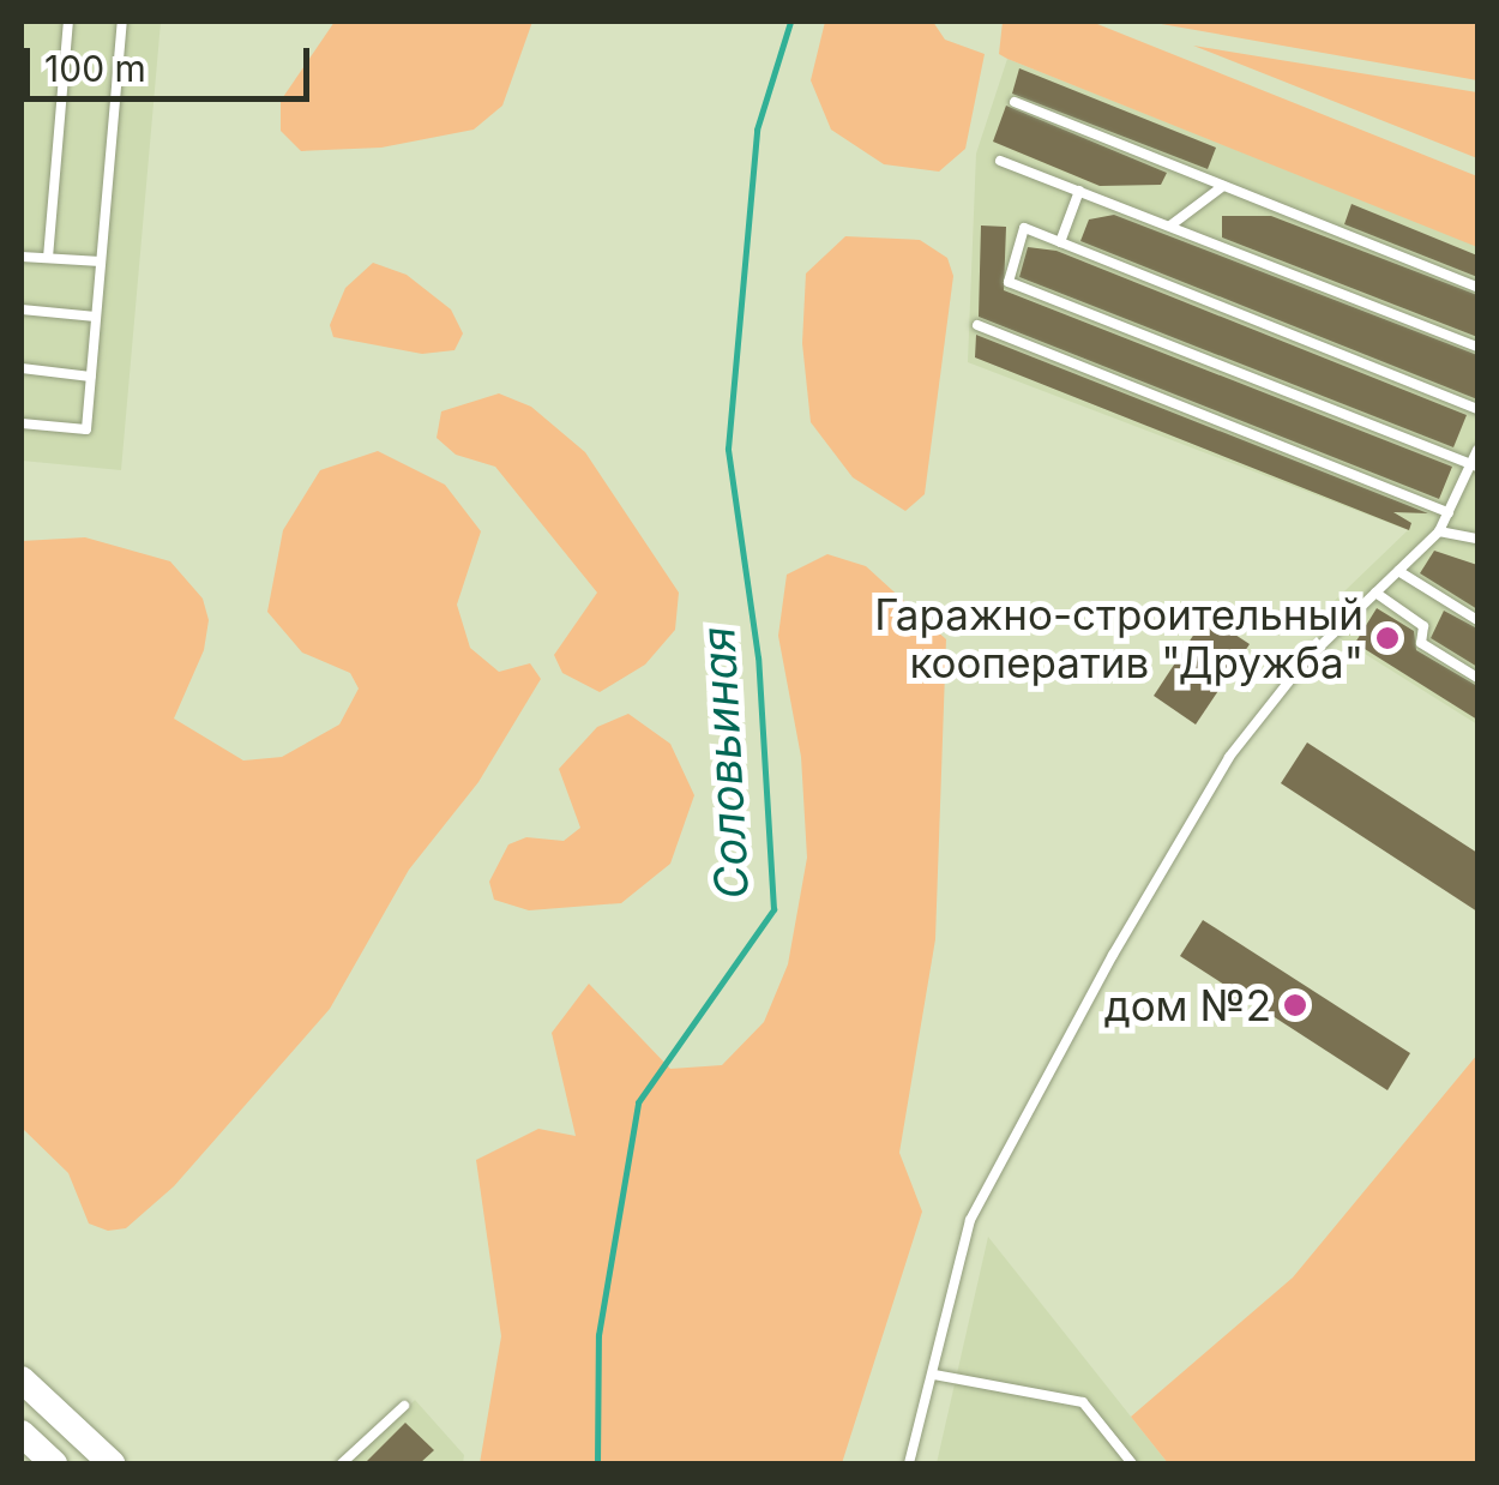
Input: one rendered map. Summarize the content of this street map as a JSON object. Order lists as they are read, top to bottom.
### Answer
{
  "water": ["Соловьиная"],
  "places": ["Гаражно-строительный кооператив \"Дружба\"", "дом №2"],
  "scale_bar": "100 m"
}
